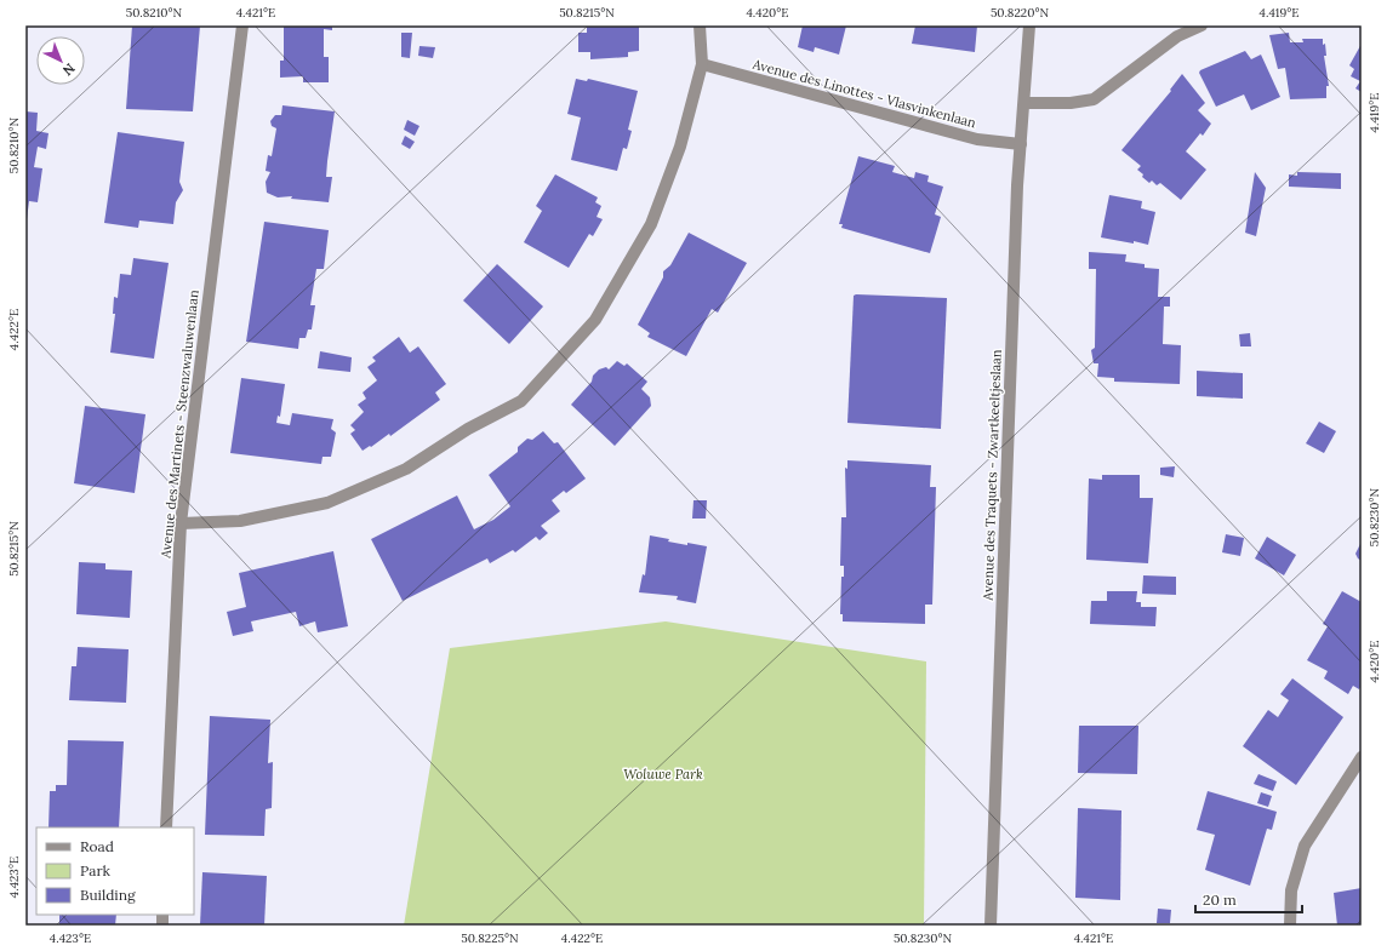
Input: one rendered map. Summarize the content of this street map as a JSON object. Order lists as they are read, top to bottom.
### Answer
{
  "streets": {
    "street": ["Avenue des Linottes - Vlasvinkenlaan", "Avenue des Martinets - Steenzwaluwenlaan", "Avenue des Traquets - Zwartkeeltjeslaan"]
  },
  "crossings": [
    ["Avenue des Linottes - Vlasvinkenlaan", "Avenue des Traquets - Zwartkeeltjeslaan"]
  ],
  "parks": ["Woluwe Park"],
  "legend": ["Road", "Park", "Building"],
  "scale_bar": "20 m",
  "north": "bottom right",
  "coordinates": [
    "50.8210°N",
    "4.421°E",
    "50.8215°N",
    "4.420°E",
    "50.8220°N",
    "4.419°E",
    "4.422°E",
    "50.8230°N",
    "4.423°E",
    "50.8225°N"
  ]
}
